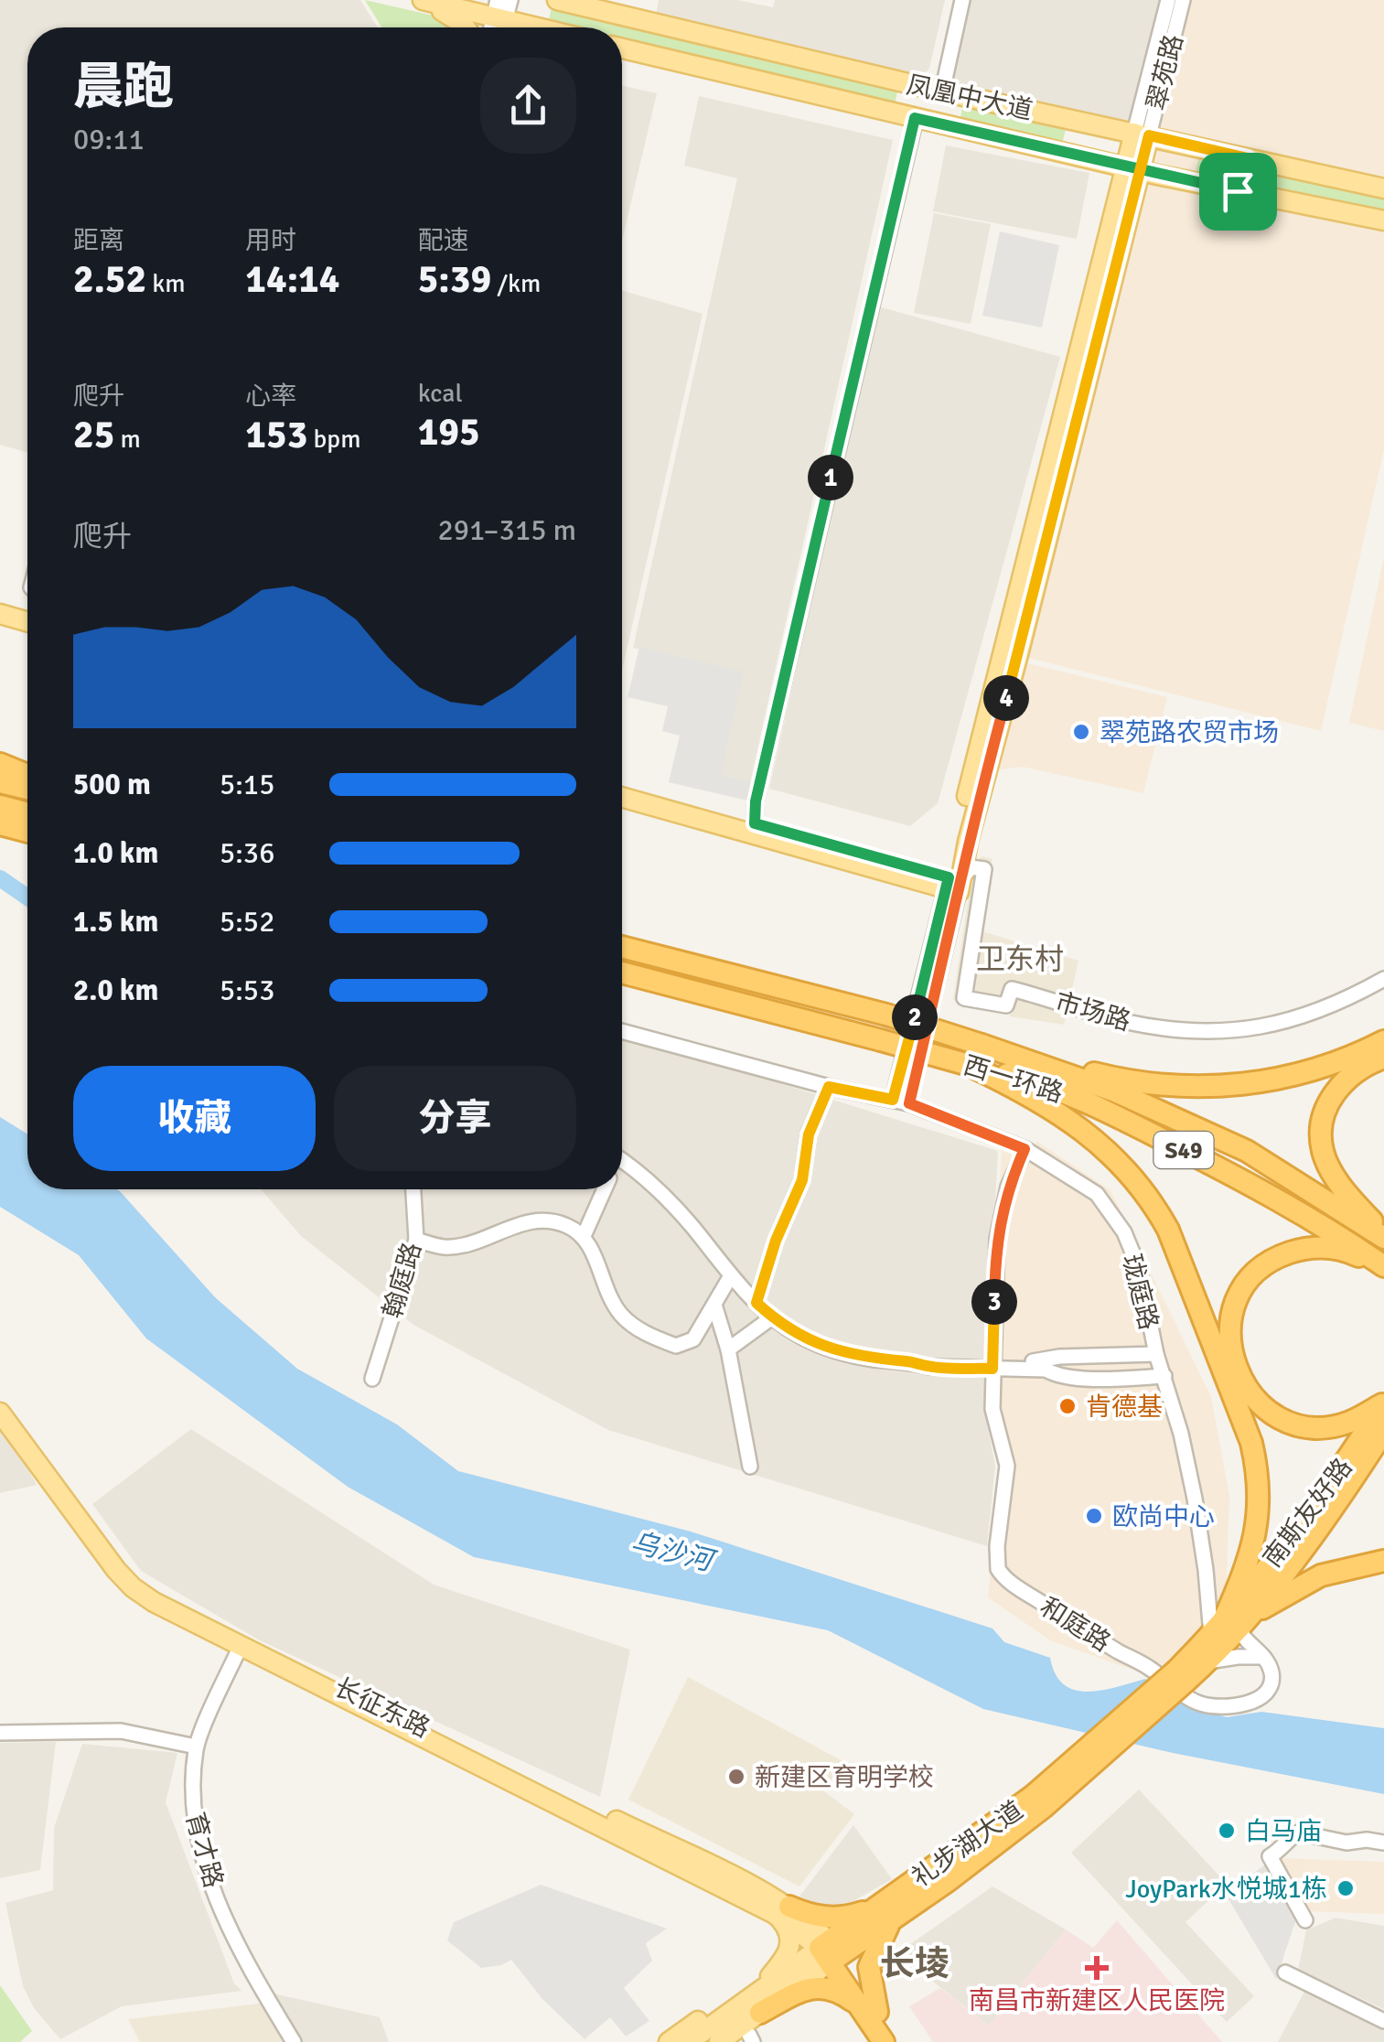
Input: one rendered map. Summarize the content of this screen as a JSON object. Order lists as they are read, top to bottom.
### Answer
{
  "streets": {
    "highway": [
      "西一环路",
      "S49",
      "南斯友好路",
      "礼步湖大道"
    ],
    "main road": ["翠苑路", "凤凰中大道", "长征东路"],
    "street": [
      "市场路",
      "翰庭路",
      "珑庭路",
      "和庭路",
      "育才路"
    ]
  },
  "crossings": [
    ["翠苑路", "凤凰中大道"],
    ["翠苑路", "市场路"],
    ["翠苑路", "珑庭路"],
    ["珑庭路", "南斯友好路"],
    ["珑庭路", "礼步湖大道"],
    ["南斯友好路", "礼步湖大道"],
    ["长征东路", "礼步湖大道"],
    ["长征东路", "育才路"]
  ],
  "districts": ["卫东村", "长堎"],
  "water": ["乌沙河"],
  "places": {
    "other": [
      "翠苑路农贸市场",
      "肯德基",
      "欧尚中心",
      "新建区育明学校",
      "白马庙",
      "JoyPark水悦城1栋"
    ],
    "health": ["南昌市新建区人民医院"]
  },
  "page": {
    "heading": ["晨跑", "09:11"],
    "stats": [
      ["距离", "2.52 km"],
      ["用时", "14:14"],
      ["配速", "5:39 /km"],
      ["爬升", "25 m"],
      ["心率", "153 bpm"],
      ["kcal", "195"]
    ],
    "pins": [
      "1",
      "4",
      "2",
      "3"
    ],
    "chart": ["爬升", "291–315 m"],
    "list": [
      {
        "name": "500 m",
        "note": "5:15"
      },
      {
        "name": "1.0 km",
        "note": "5:36"
      },
      {
        "name": "1.5 km",
        "note": "5:52"
      },
      {
        "name": "2.0 km",
        "note": "5:53"
      }
    ],
    "buttons": ["收藏", "分享"]
  }
}
